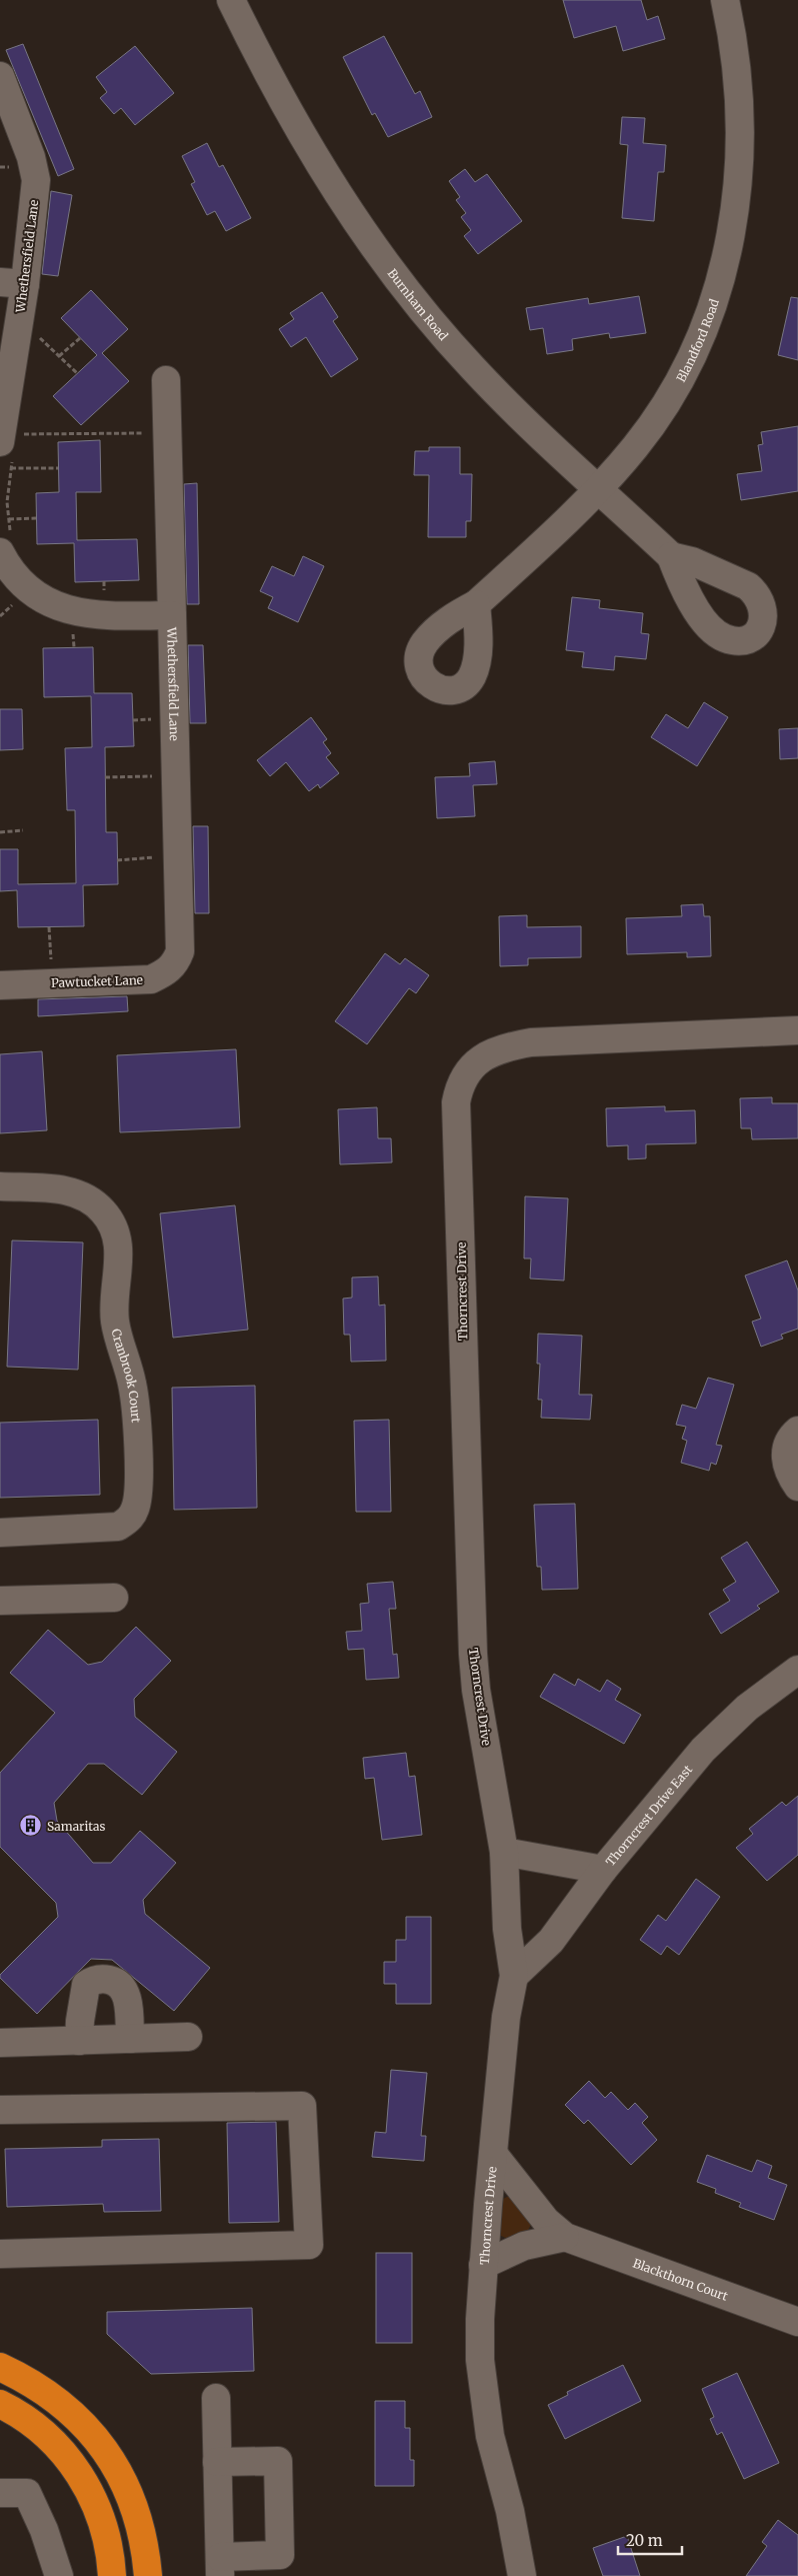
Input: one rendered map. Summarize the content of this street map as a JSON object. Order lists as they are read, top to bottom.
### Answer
{
  "streets": {
    "street": [
      "Whethersfield Lane",
      "Burnham Road",
      "Blandford Road",
      "Pawtucket Lane",
      "Thorncrest Drive",
      "Cranbrook Court",
      "Thorncrest Drive East",
      "Blackthorn Court"
    ]
  },
  "crossings": [
    ["Whethersfield Lane", "Pawtucket Lane"],
    ["Burnham Road", "Blandford Road"],
    ["Thorncrest Drive", "Thorncrest Drive East"],
    ["Thorncrest Drive", "Blackthorn Court"]
  ],
  "places": {
    "building": ["Samaritas"]
  },
  "scale_bar": "20 m"
}
